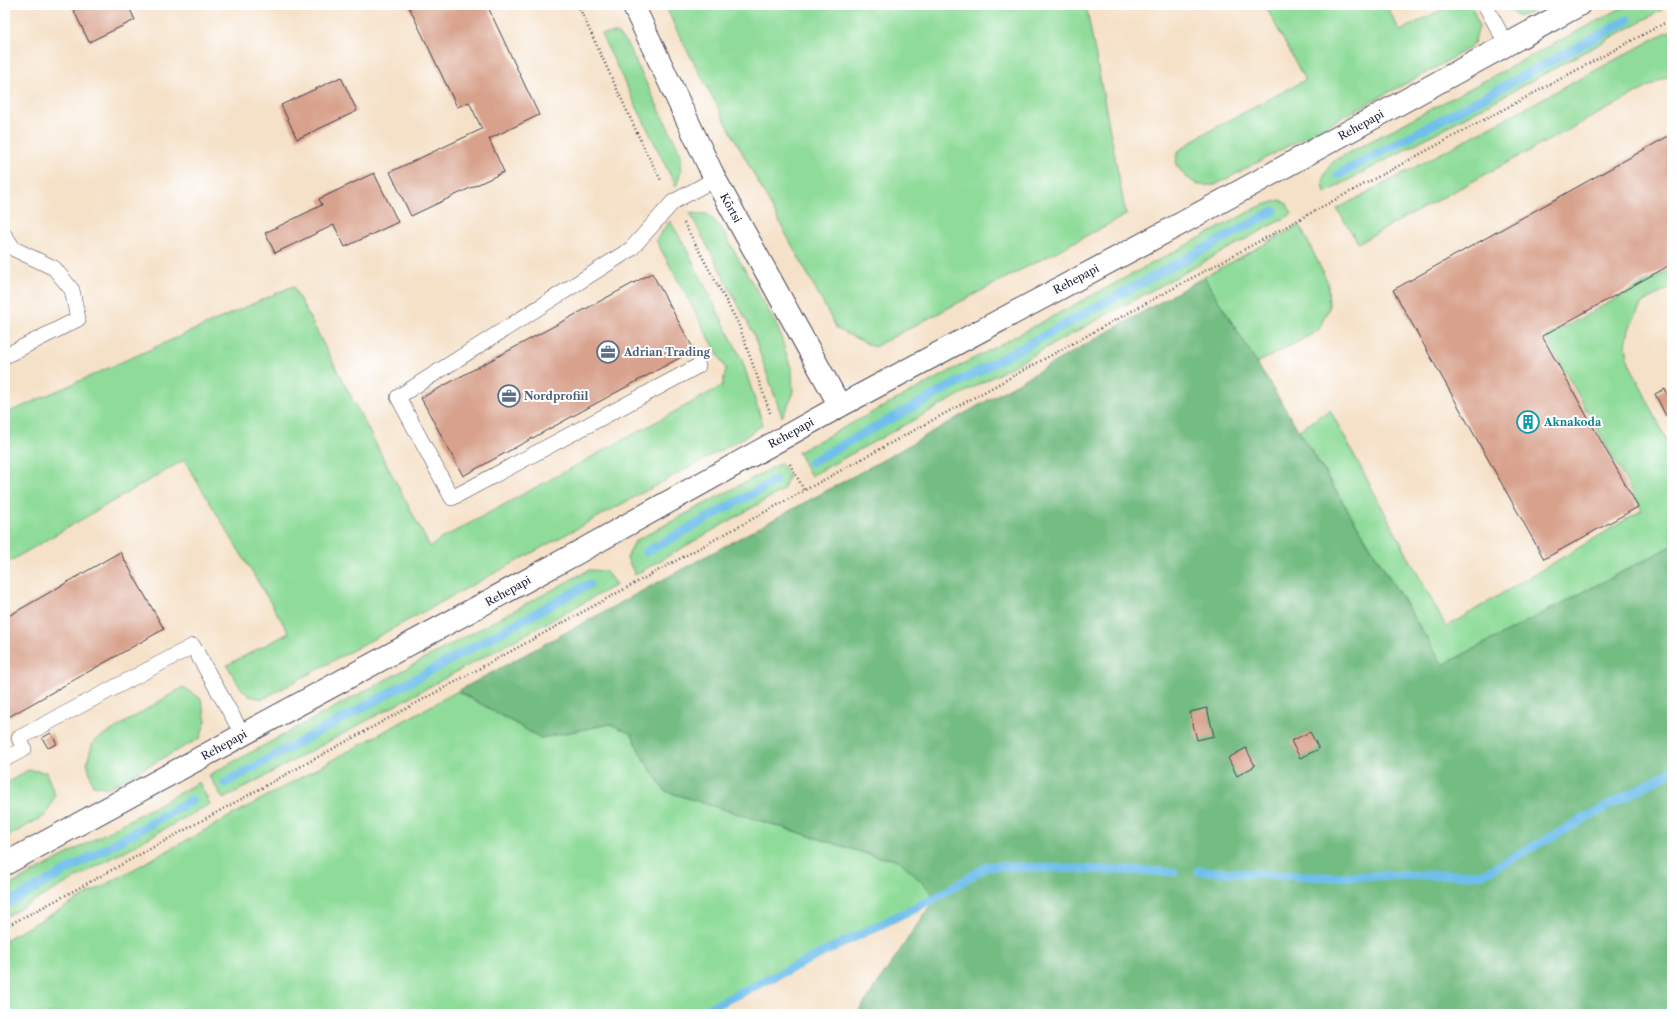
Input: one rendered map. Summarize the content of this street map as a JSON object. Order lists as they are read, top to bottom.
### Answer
{
  "streets": {
    "street": ["Rehepapi", "Kõrtsi"]
  },
  "crossings": [
    ["Rehepapi", "Kõrtsi"]
  ],
  "places": {
    "office": ["Adrian Trading", "Nordprofiil"],
    "building": ["Aknakoda"]
  }
}
